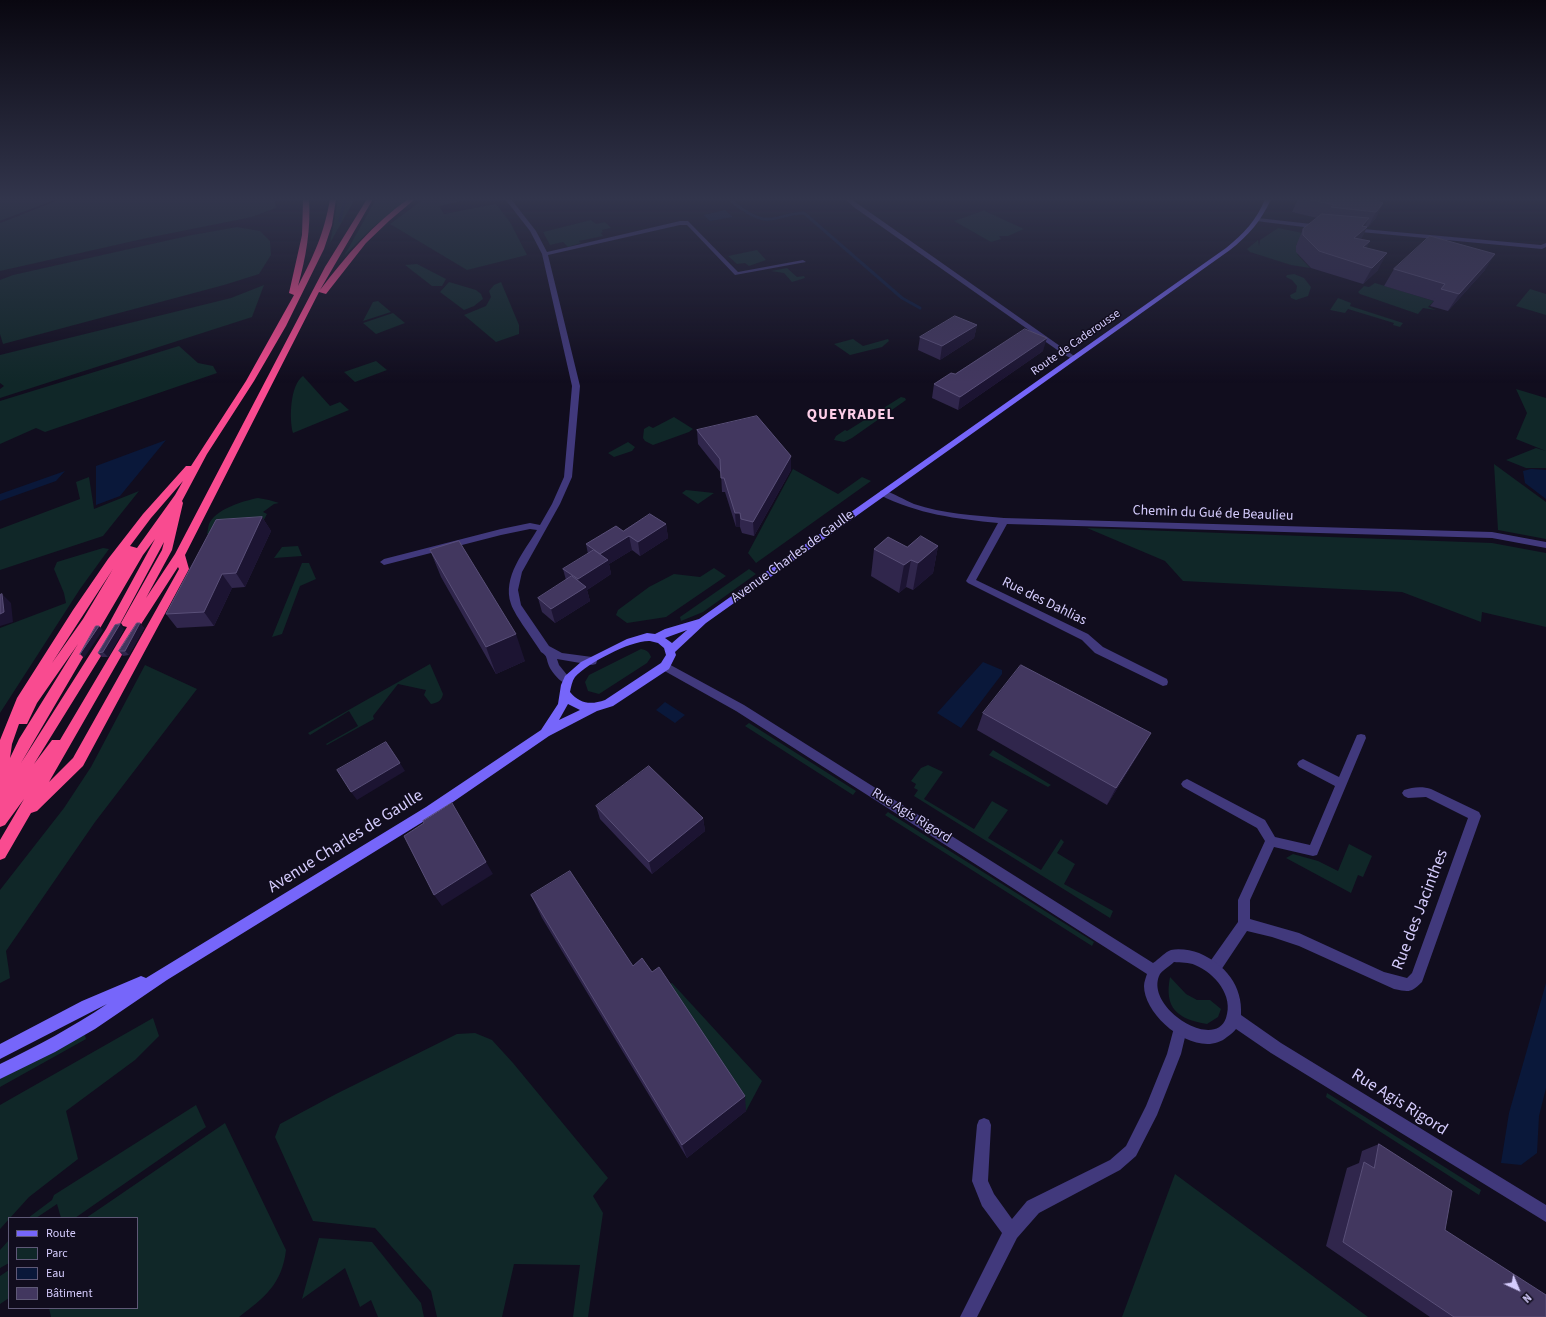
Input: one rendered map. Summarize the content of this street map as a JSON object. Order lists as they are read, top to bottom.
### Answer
{
  "streets": {
    "main road": ["Route de Caderousse", "Avenue Charles de Gaulle"],
    "street": [
      "Chemin du Gué de Beaulieu",
      "Rue des Dahlias",
      "Rue Agis Rigord",
      "Rue des Jacinthes"
    ]
  },
  "crossings": [
    ["Route de Caderousse", "Chemin du Gué de Beaulieu"],
    ["Route de Caderousse", "Avenue Charles de Gaulle"],
    ["Chemin du Gué de Beaulieu", "Avenue Charles de Gaulle"],
    ["Chemin du Gué de Beaulieu", "Rue des Dahlias"],
    ["Avenue Charles de Gaulle", "Rue Agis Rigord"]
  ],
  "districts": ["QUEYRADEL"],
  "legend": [
    "Route",
    "Parc",
    "Eau",
    "Bâtiment"
  ],
  "north": "bottom right"
}
